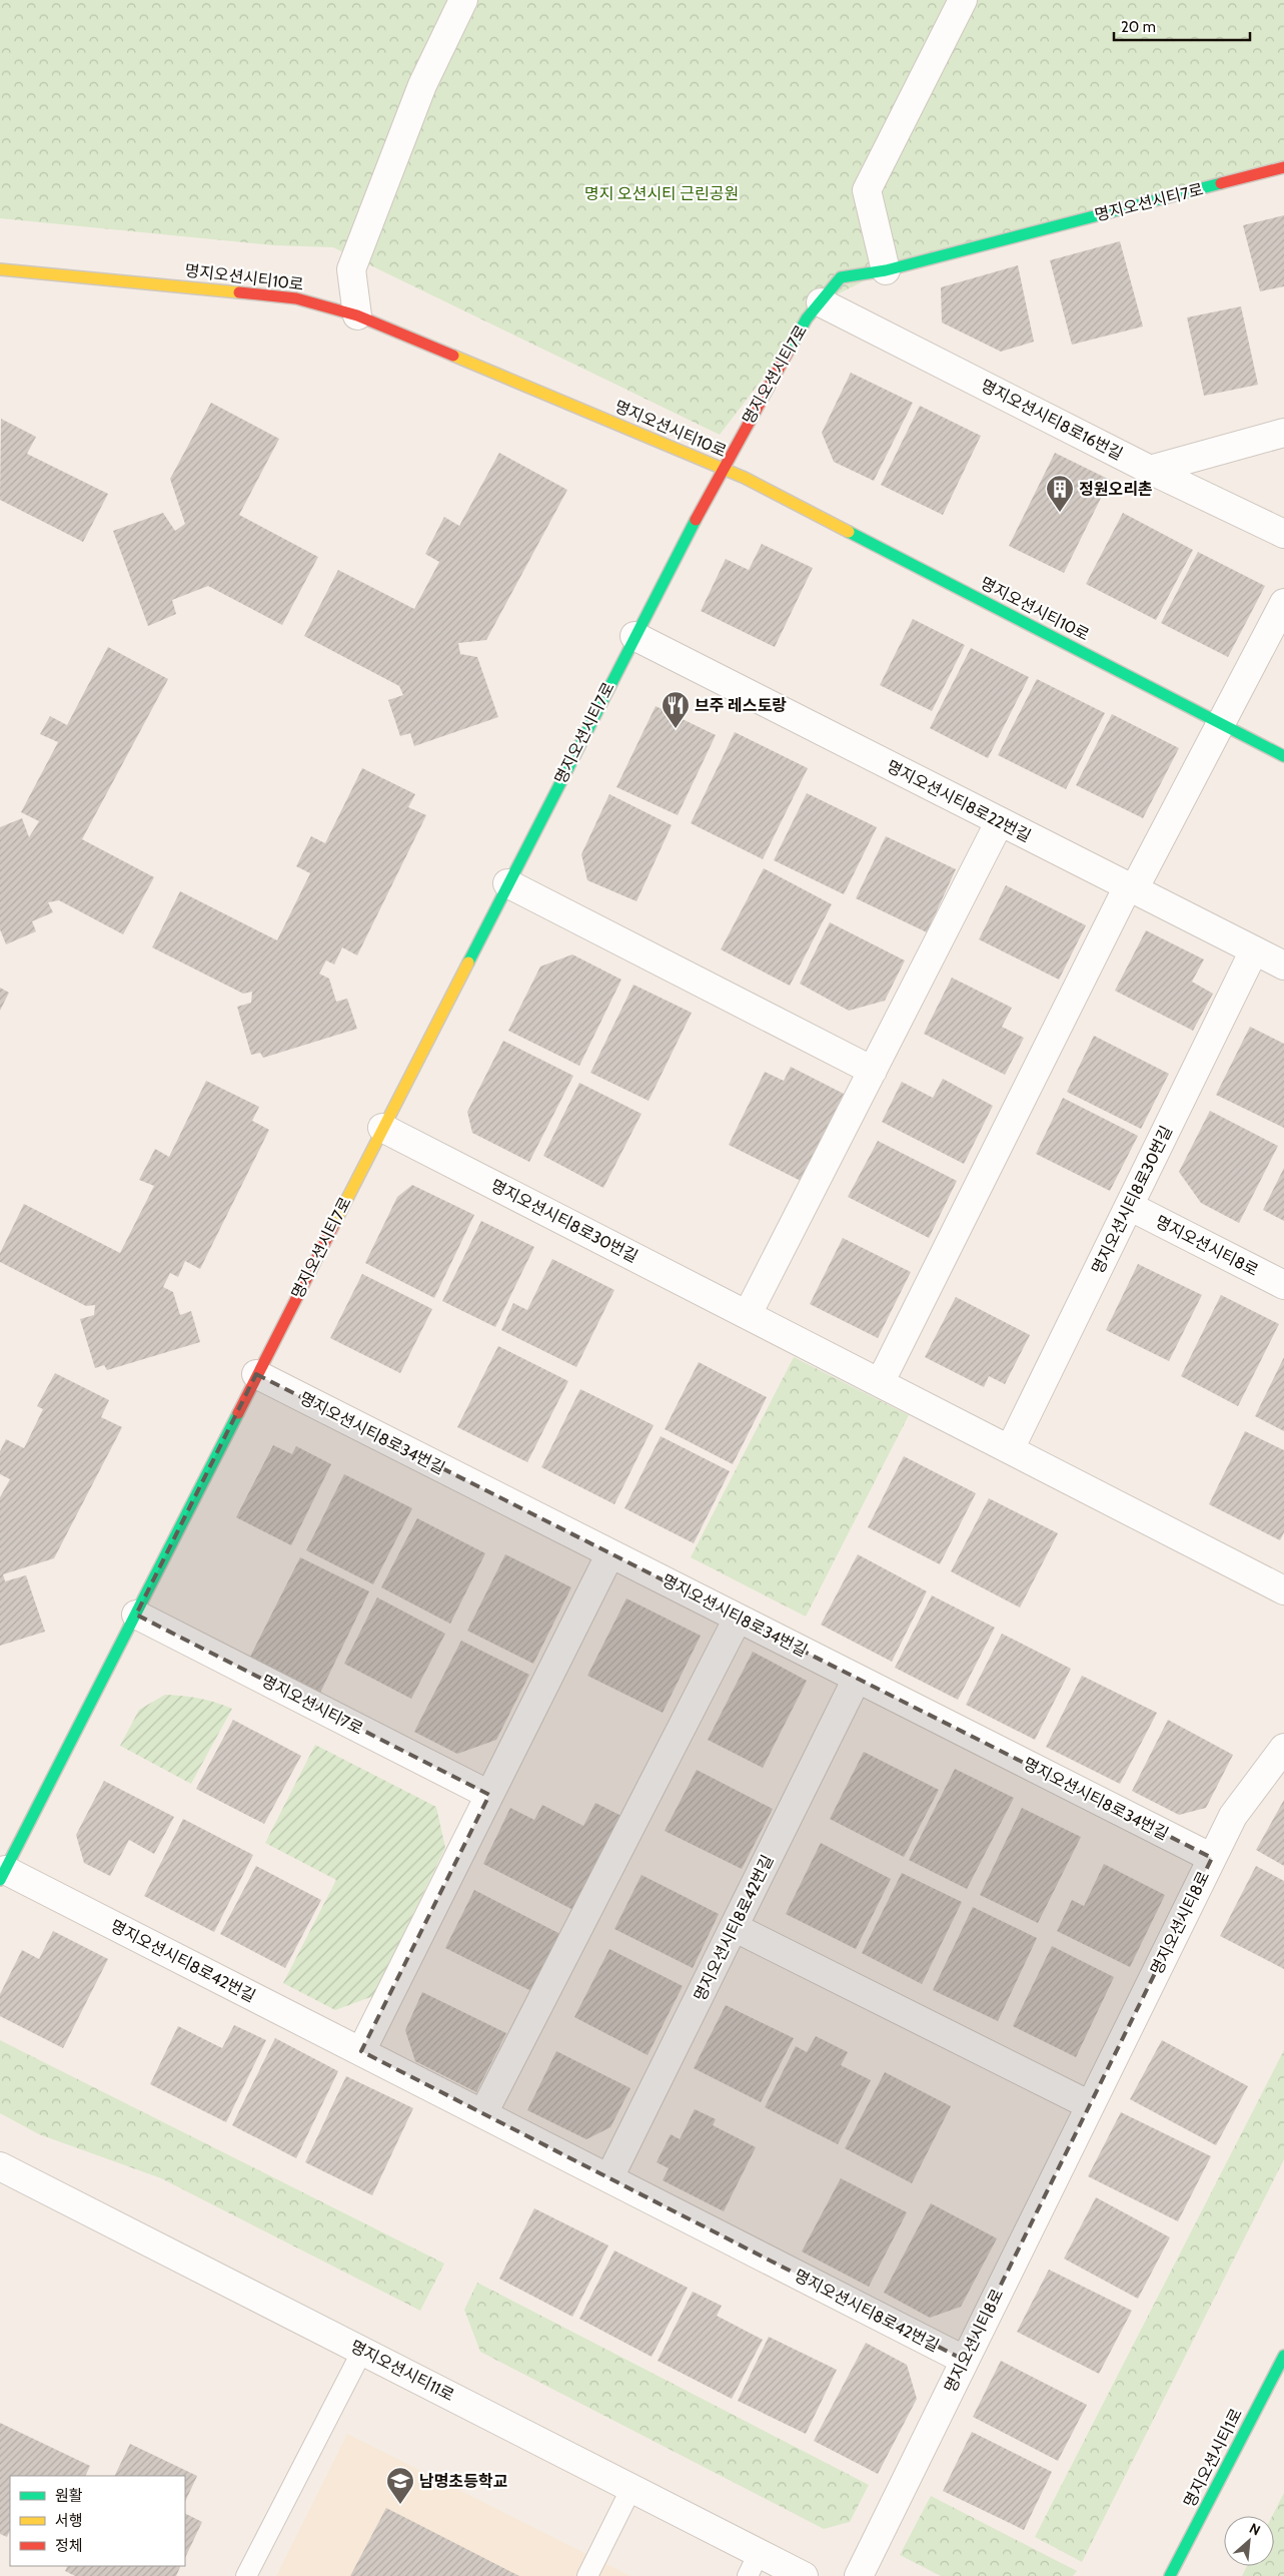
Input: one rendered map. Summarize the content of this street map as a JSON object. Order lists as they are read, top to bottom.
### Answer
{
  "streets": {
    "street": [
      "명지오션시티7로",
      "명지오션시티10로",
      "명지오션시티8로16번길",
      "명지오션시티8로22번길",
      "명지오션시티8로30번길",
      "명지오션시티8로",
      "명지오션시티8로34번길",
      "명지오션시티8로42번길",
      "명지오션시티11로",
      "명지오션시티1로"
    ]
  },
  "crossings": [
    ["명지오션시티7로", "명지오션시티10로"],
    ["명지오션시티7로", "명지오션시티8로16번길"],
    ["명지오션시티7로", "명지오션시티8로22번길"],
    ["명지오션시티7로", "명지오션시티8로30번길"],
    ["명지오션시티7로", "명지오션시티8로34번길"],
    ["명지오션시티7로", "명지오션시티8로42번길"],
    ["명지오션시티8로22번길", "명지오션시티8로30번길"],
    ["명지오션시티8로30번길", "명지오션시티8로"],
    ["명지오션시티8로", "명지오션시티8로34번길"],
    ["명지오션시티8로", "명지오션시티8로42번길"],
    ["명지오션시티8로34번길", "명지오션시티8로42번길"]
  ],
  "parks": ["명지 오션시티 근린공원"],
  "places": {
    "building": ["정원오리촌"],
    "restaurant": ["브주 레스토랑"],
    "school or university": ["남명초등학교"]
  },
  "legend": ["원활", "서행", "정체"],
  "scale_bar": "20 m",
  "north": "top right"
}
